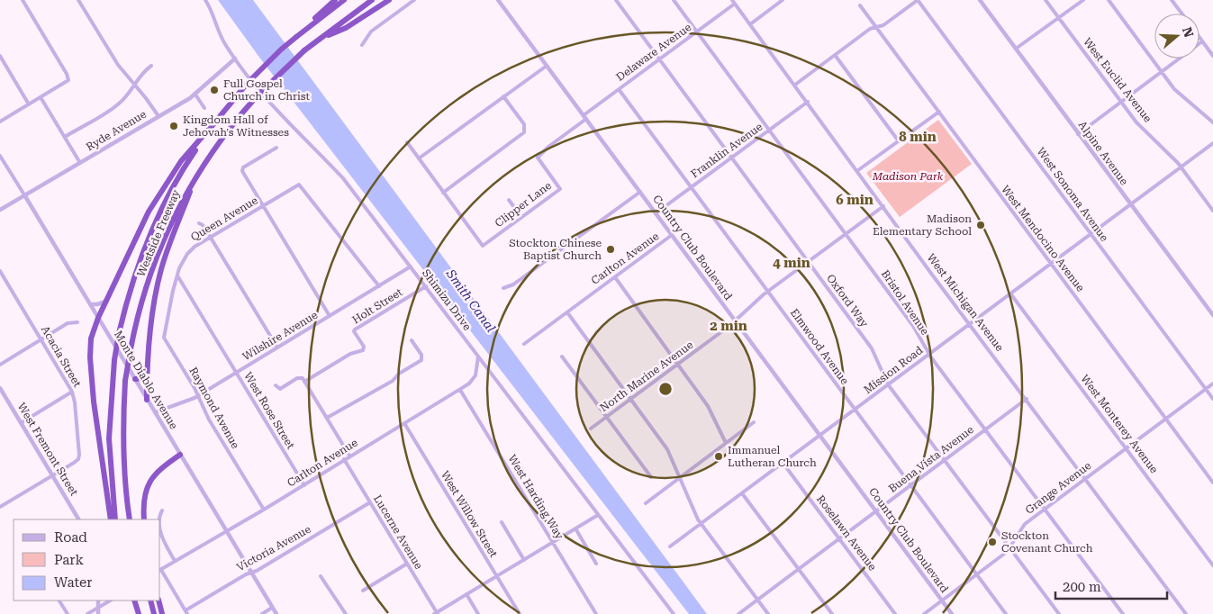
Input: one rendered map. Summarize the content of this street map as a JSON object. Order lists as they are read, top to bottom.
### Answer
{
  "streets": {
    "highway": ["Westside Freeway"],
    "street": [
      "Delaware Avenue",
      "West Euclid Avenue",
      "Ryde Avenue",
      "Franklin Avenue",
      "Alpine Avenue",
      "West Sonoma Avenue",
      "Clipper Lane",
      "Queen Avenue",
      "West Mendocino Avenue",
      "Country Club Boulevard",
      "Carlton Avenue",
      "Shimizu Drive",
      "Oxford Way",
      "Bristol Avenue",
      "West Michigan Avenue",
      "Holt Street",
      "Wilshire Avenue",
      "Elmwood Avenue",
      "Acacia Street",
      "Mission Road",
      "North Marine Avenue",
      "Monte Diablo Avenue",
      "Raymond Avenue",
      "West Rose Street",
      "West Monterey Avenue",
      "West Fremont Street",
      "Buena Vista Avenue",
      "Grange Avenue",
      "West Harding Way",
      "West Willow Street",
      "Lucerne Avenue",
      "Roselawn Avenue",
      "Victoria Avenue"
    ]
  },
  "crossings": [
    ["Delaware Avenue", "Clipper Lane"],
    ["Delaware Avenue", "Country Club Boulevard"],
    ["Delaware Avenue", "Oxford Way"],
    ["Delaware Avenue", "Bristol Avenue"],
    ["Delaware Avenue", "West Michigan Avenue"],
    ["Delaware Avenue", "Elmwood Avenue"],
    ["West Euclid Avenue", "Mission Road"],
    ["Ryde Avenue", "Shimizu Drive"],
    ["Ryde Avenue", "Monte Diablo Avenue"],
    ["Franklin Avenue", "Country Club Boulevard"],
    ["Franklin Avenue", "Oxford Way"],
    ["Franklin Avenue", "Bristol Avenue"],
    ["Franklin Avenue", "West Michigan Avenue"],
    ["Franklin Avenue", "Elmwood Avenue"],
    ["Alpine Avenue", "Mission Road"],
    ["West Sonoma Avenue", "Mission Road"],
    ["West Sonoma Avenue", "Grange Avenue"],
    ["Clipper Lane", "Country Club Boulevard"],
    ["Queen Avenue", "Wilshire Avenue"],
    ["Queen Avenue", "Raymond Avenue"],
    ["Queen Avenue", "West Rose Street"],
    ["West Mendocino Avenue", "Mission Road"],
    ["West Mendocino Avenue", "Grange Avenue"],
    ["Country Club Boulevard", "Carlton Avenue"],
    ["Country Club Boulevard", "Mission Road"],
    ["Country Club Boulevard", "North Marine Avenue"],
    ["Country Club Boulevard", "Buena Vista Avenue"],
    ["Country Club Boulevard", "Grange Avenue"],
    ["Carlton Avenue", "Shimizu Drive"],
    ["Carlton Avenue", "Monte Diablo Avenue"],
    ["Carlton Avenue", "Raymond Avenue"],
    ["Carlton Avenue", "West Rose Street"],
    ["Carlton Avenue", "West Harding Way"],
    ["Carlton Avenue", "West Willow Street"],
    ["Carlton Avenue", "Lucerne Avenue"],
    ["Shimizu Drive", "Holt Street"],
    ["Shimizu Drive", "Wilshire Avenue"],
    ["Oxford Way", "Mission Road"],
    ["Oxford Way", "North Marine Avenue"],
    ["Oxford Way", "Buena Vista Avenue"],
    ["Oxford Way", "Grange Avenue"],
    ["Bristol Avenue", "Mission Road"],
    ["Bristol Avenue", "North Marine Avenue"],
    ["Bristol Avenue", "Buena Vista Avenue"],
    ["Bristol Avenue", "Grange Avenue"],
    ["West Michigan Avenue", "Mission Road"],
    ["West Michigan Avenue", "North Marine Avenue"],
    ["West Michigan Avenue", "Buena Vista Avenue"],
    ["West Michigan Avenue", "Grange Avenue"],
    ["Wilshire Avenue", "Monte Diablo Avenue"],
    ["Wilshire Avenue", "Raymond Avenue"],
    ["Wilshire Avenue", "West Rose Street"],
    ["Elmwood Avenue", "Mission Road"],
    ["Elmwood Avenue", "North Marine Avenue"],
    ["Elmwood Avenue", "Buena Vista Avenue"],
    ["Elmwood Avenue", "Grange Avenue"],
    ["Acacia Street", "West Fremont Street"],
    ["Mission Road", "West Monterey Avenue"],
    ["Mission Road", "Roselawn Avenue"],
    ["Monte Diablo Avenue", "Victoria Avenue"],
    ["West Monterey Avenue", "Grange Avenue"],
    ["Buena Vista Avenue", "Roselawn Avenue"],
    ["Lucerne Avenue", "Victoria Avenue"]
  ],
  "water": ["Smith Canal"],
  "parks": ["Madison Park"],
  "places": [
    "Full Gospel Church in Christ",
    "Kingdom Hall of Jehovah's Witnesses",
    "Madison Elementary School",
    "Stockton Chinese Baptist Church",
    "Immanuel Lutheran Church",
    "Stockton Covenant Church"
  ],
  "legend": ["Road", "Park", "Water"],
  "scale_bar": "200 m",
  "north": "right",
  "rings": [
    "8 min",
    "6 min",
    "4 min",
    "2 min"
  ]
}
